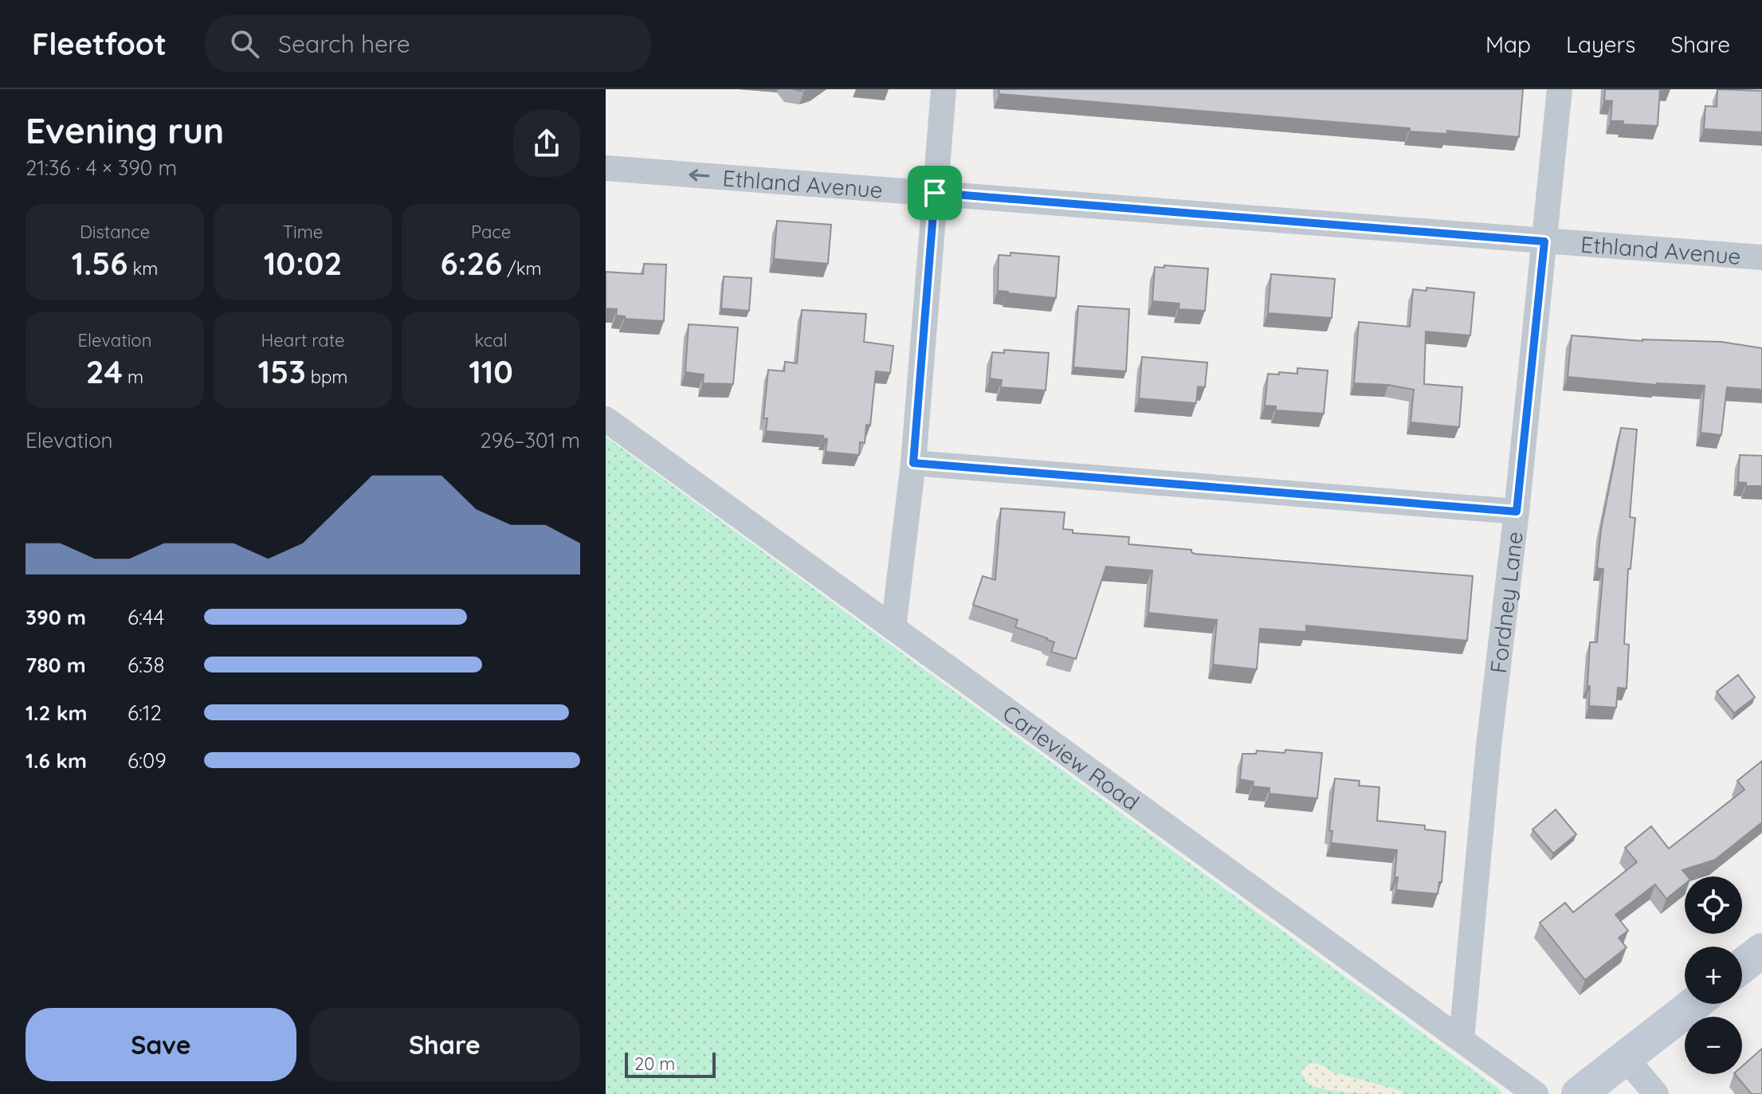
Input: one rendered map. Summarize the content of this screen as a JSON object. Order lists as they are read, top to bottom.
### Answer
{
  "streets": {
    "street": ["Ethland Avenue", "Fordney Lane", "Carleview Road"]
  },
  "crossings": [
    ["Ethland Avenue", "Fordney Lane"],
    ["Fordney Lane", "Carleview Road"]
  ],
  "scale_bar": "20 m",
  "page": {
    "header": "Fleetfoot",
    "search": "Search here",
    "nav": ["Map", "Layers", "Share"],
    "heading": ["Evening run", "21:36 · 4 × 390 m"],
    "stats": [
      ["Distance", "1.56 km"],
      ["Time", "10:02"],
      ["Pace", "6:26 /km"],
      ["Elevation", "24 m"],
      ["Heart rate", "153 bpm"],
      ["kcal", "110"]
    ],
    "chart": ["Elevation", "296–301 m"],
    "list": [
      {
        "name": "390 m",
        "note": "6:44"
      },
      {
        "name": "780 m",
        "note": "6:38"
      },
      {
        "name": "1.2 km",
        "note": "6:12"
      },
      {
        "name": "1.6 km",
        "note": "6:09"
      }
    ],
    "map_buttons": ["+", "−"],
    "buttons": ["Save", "Share"],
    "scale": "20 m"
  }
}
